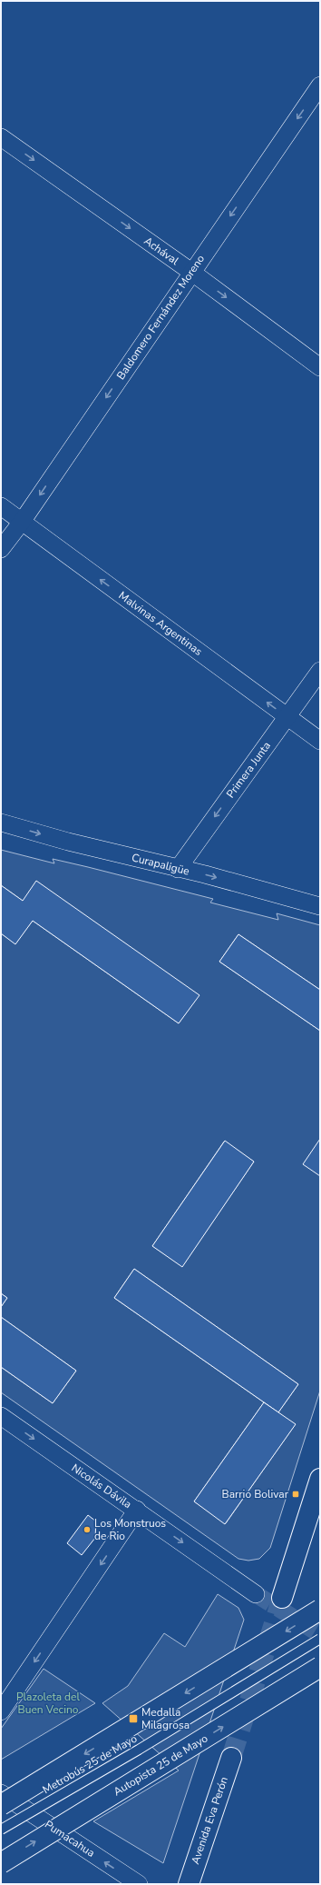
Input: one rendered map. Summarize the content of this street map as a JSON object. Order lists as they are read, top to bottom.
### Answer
{
  "streets": {
    "main road": ["Autopista 25 de Mayo", "Avenida Eva Perón"],
    "street": [
      "Achával",
      "Baldomero Fernández Moreno",
      "Malvinas Argentinas",
      "Primera Junta",
      "Curapaligüe",
      "Nicolás Dávila",
      "Pumacahua"
    ],
    "lane": ["Metrobús 25 de Mayo"]
  },
  "crossings": [
    ["Achával", "Baldomero Fernández Moreno"],
    ["Baldomero Fernández Moreno", "Malvinas Argentinas"],
    ["Malvinas Argentinas", "Primera Junta"],
    ["Primera Junta", "Curapaligüe"]
  ],
  "one_way": [
    "Achával",
    "Baldomero Fernández Moreno",
    "Malvinas Argentinas",
    "Primera Junta",
    "Curapaligüe",
    "Nicolás Dávila",
    "Pumacahua"
  ],
  "parks": ["Plazoleta del Buen Vecino"],
  "places": {
    "transit": ["Barrio Bolivar", "Medalla Milagrosa"],
    "other": ["Los Monstruos de Rio"]
  }
}
